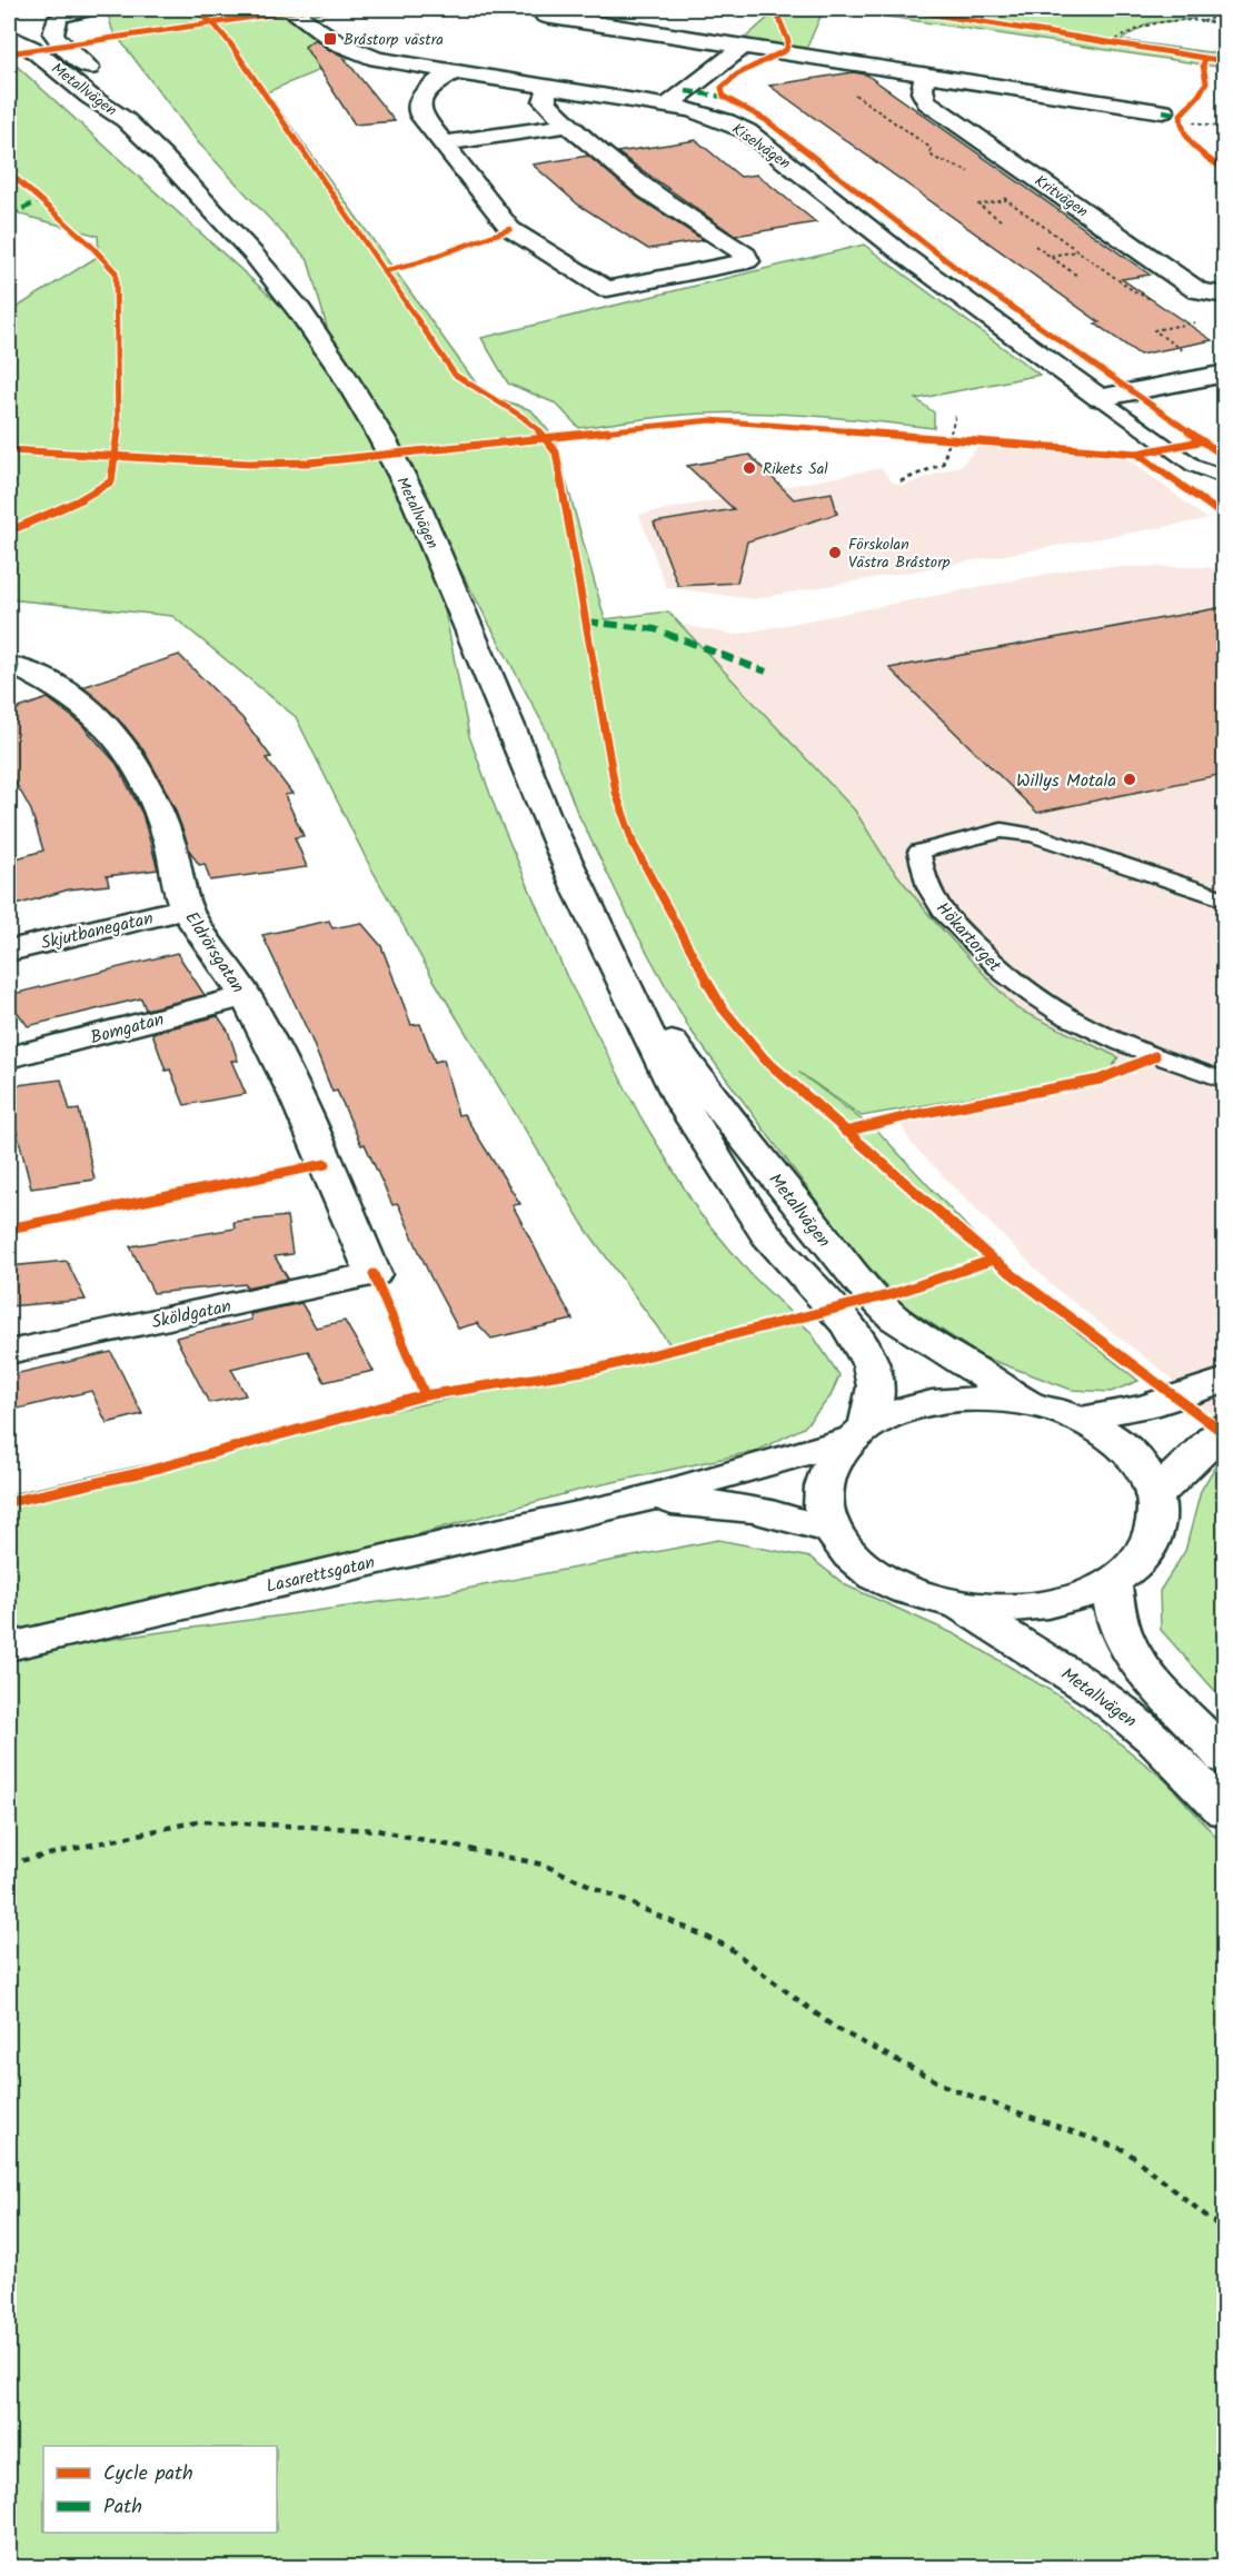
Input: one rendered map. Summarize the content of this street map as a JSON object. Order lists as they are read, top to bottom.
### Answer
{
  "streets": {
    "street": [
      "Metallvägen",
      "Kiselvägen",
      "Kritvägen",
      "Skjutbanegatan",
      "Eldrörsgatan",
      "Bomgatan",
      "Sköldgatan",
      "Lasarettsgatan"
    ],
    "lane": ["Hökartorget"]
  },
  "crossings": [
    ["Metallvägen", "Lasarettsgatan"],
    ["Skjutbanegatan", "Eldrörsgatan"],
    ["Eldrörsgatan", "Bomgatan"],
    ["Eldrörsgatan", "Sköldgatan"]
  ],
  "places": {
    "transit": ["Bråstorp västra"],
    "other": ["Rikets Sal", "Förskolan Västra Bråstorp", "Willys Motala"]
  },
  "legend": ["Cycle path", "Path"]
}
